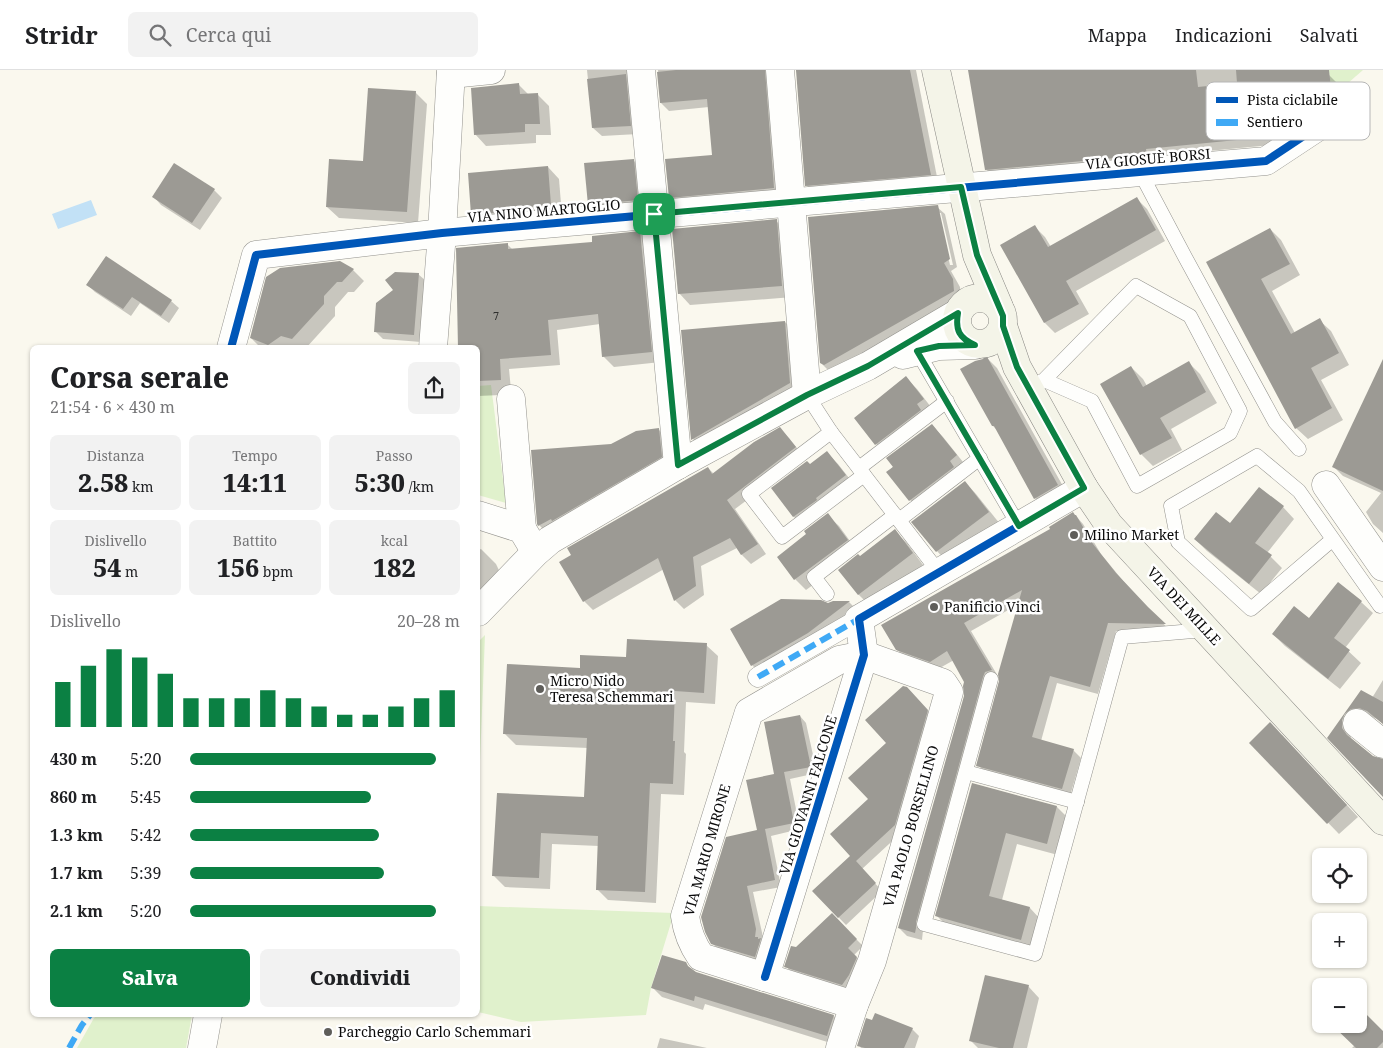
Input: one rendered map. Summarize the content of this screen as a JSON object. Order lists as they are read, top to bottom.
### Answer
{
  "streets": {
    "main road": ["VIA DEI MILLE"],
    "street": [
      "VIA GIOSUÈ BORSI",
      "VIA NINO MARTOGLIO",
      "VIA GIOVANNI FALCONE",
      "VIA PAOLO BORSELLINO",
      "VIA MARIO MIRONE"
    ]
  },
  "crossings": [
    ["VIA GIOSUÈ BORSI", "VIA NINO MARTOGLIO"],
    ["VIA GIOVANNI FALCONE", "VIA PAOLO BORSELLINO"],
    ["VIA GIOVANNI FALCONE", "VIA MARIO MIRONE"],
    ["VIA PAOLO BORSELLINO", "VIA MARIO MIRONE"]
  ],
  "places": [
    "Milino Market",
    "Panificio Vinci",
    "Micro Nido Teresa Schemmari",
    "Parcheggio Carlo Schemmari"
  ],
  "house_numbers": ["7"],
  "legend": ["Pista ciclabile", "Sentiero"],
  "page": {
    "header": "Stridr",
    "search": "Cerca qui",
    "nav": ["Mappa", "Indicazioni", "Salvati"],
    "heading": ["Corsa serale", "21:54 · 6 × 430 m"],
    "stats": [
      ["Distanza", "2.58 km"],
      ["Tempo", "14:11"],
      ["Passo", "5:30 /km"],
      ["Dislivello", "54 m"],
      ["Battito", "156 bpm"],
      ["kcal", "182"]
    ],
    "chart": ["Dislivello", "20–28 m"],
    "list": [
      {
        "name": "430 m",
        "note": "5:20"
      },
      {
        "name": "860 m",
        "note": "5:45"
      },
      {
        "name": "1.3 km",
        "note": "5:42"
      },
      {
        "name": "1.7 km",
        "note": "5:39"
      },
      {
        "name": "2.1 km",
        "note": "5:20"
      }
    ],
    "map_buttons": ["+", "−"],
    "buttons": ["Salva", "Condividi"]
  }
}
